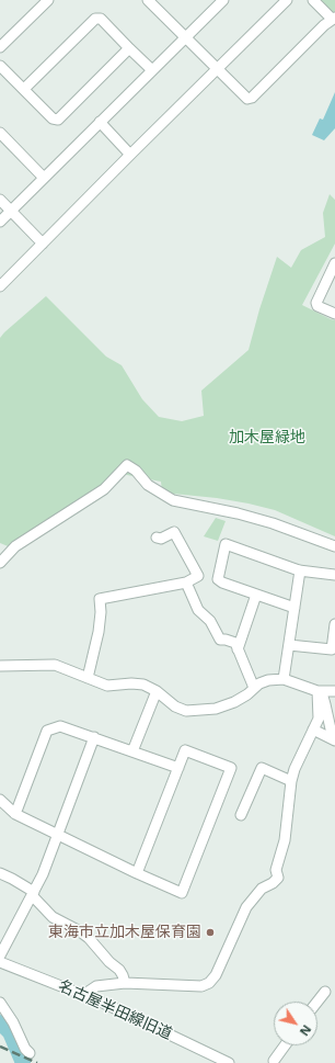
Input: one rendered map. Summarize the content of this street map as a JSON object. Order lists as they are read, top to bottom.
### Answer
{
  "streets": {
    "street": ["名古屋半田線旧道"]
  },
  "parks": ["加木屋緑地"],
  "places": ["東海市立加木屋保育園"],
  "north": "bottom right"
}
